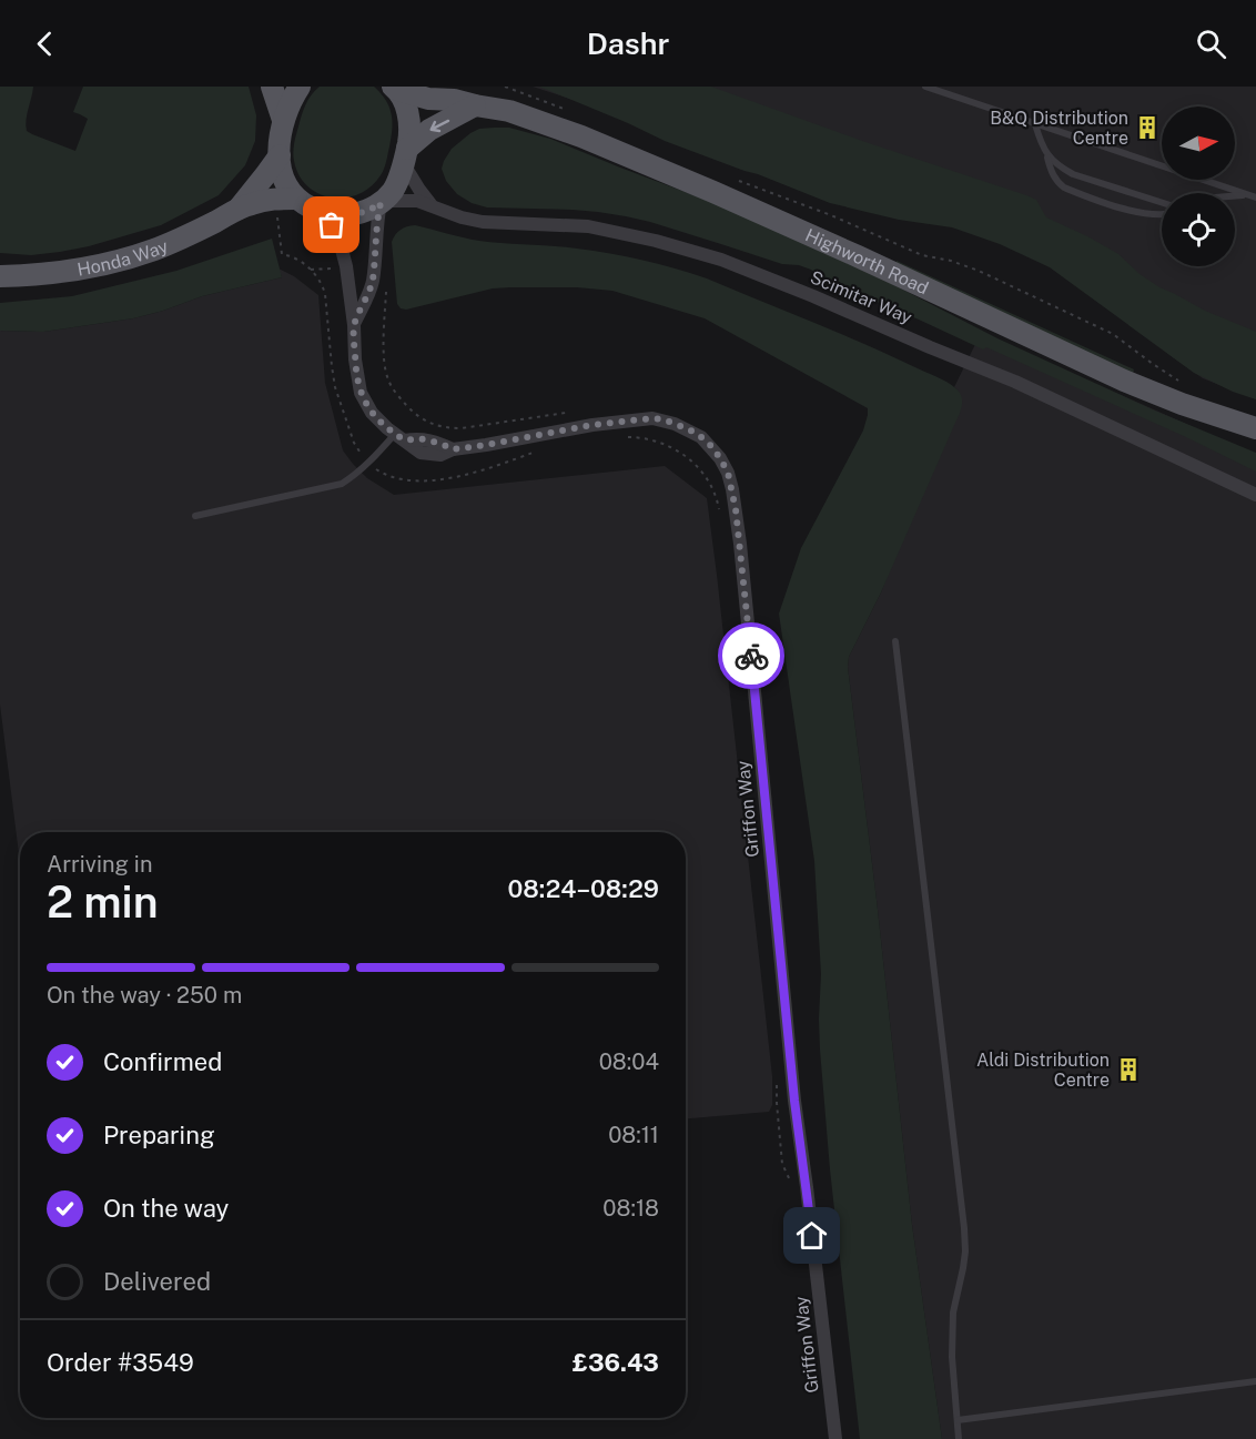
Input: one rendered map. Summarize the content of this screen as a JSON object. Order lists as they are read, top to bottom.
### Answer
{
  "streets": {
    "main road": ["Honda Way", "Highworth Road"],
    "street": ["Scimitar Way", "Griffon Way"]
  },
  "places": {
    "building": ["B&Q Distribution Centre", "Aldi Distribution Centre"]
  },
  "north": "right",
  "page": {
    "header": "Dashr",
    "heading": ["2 min", "Arriving in", "08:24–08:29"],
    "panel": ["Order #3549", "£36.43"],
    "bar": "On the way · 250 m",
    "list": [
      ["Confirmed", "08:04"],
      ["Preparing", "08:11"],
      ["On the way", "08:18"],
      "Delivered"
    ]
  }
}
